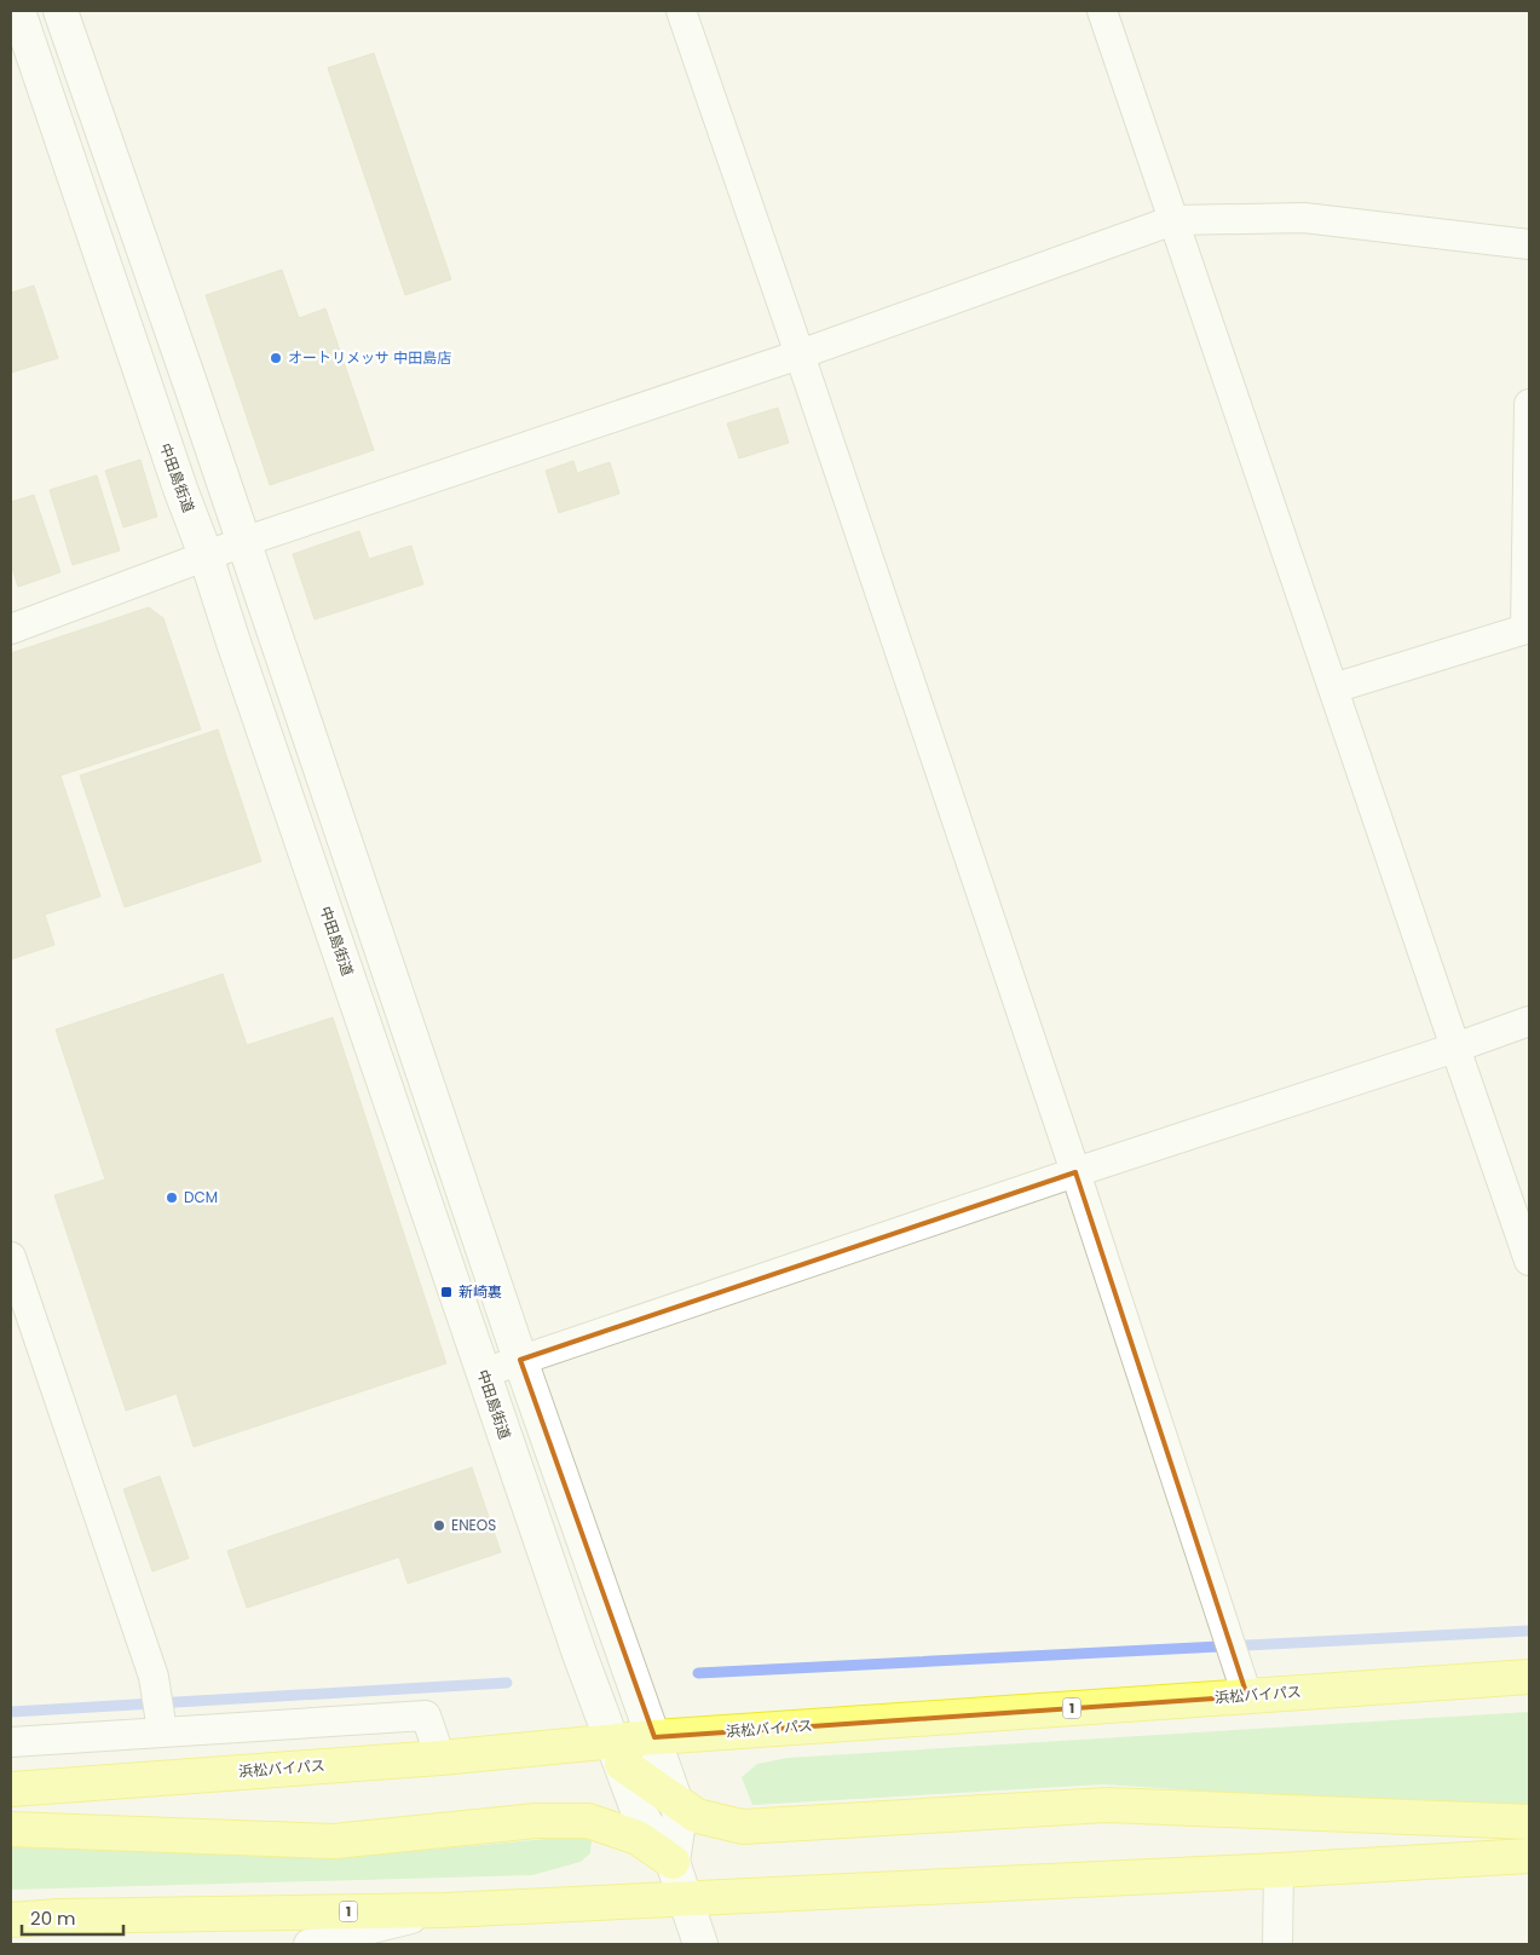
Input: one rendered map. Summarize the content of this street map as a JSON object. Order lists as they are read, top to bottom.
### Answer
{
  "streets": {
    "highway": ["浜松バイパス", "1"],
    "street": ["中田島街道"]
  },
  "crossings": [
    ["中田島街道", "浜松バイパス"],
    ["中田島街道", "1"]
  ],
  "places": {
    "other": ["オートリメッサ 中田島店", "DCM", "ENEOS"],
    "transit": ["新崎裏"]
  },
  "scale_bar": "20 m"
}
